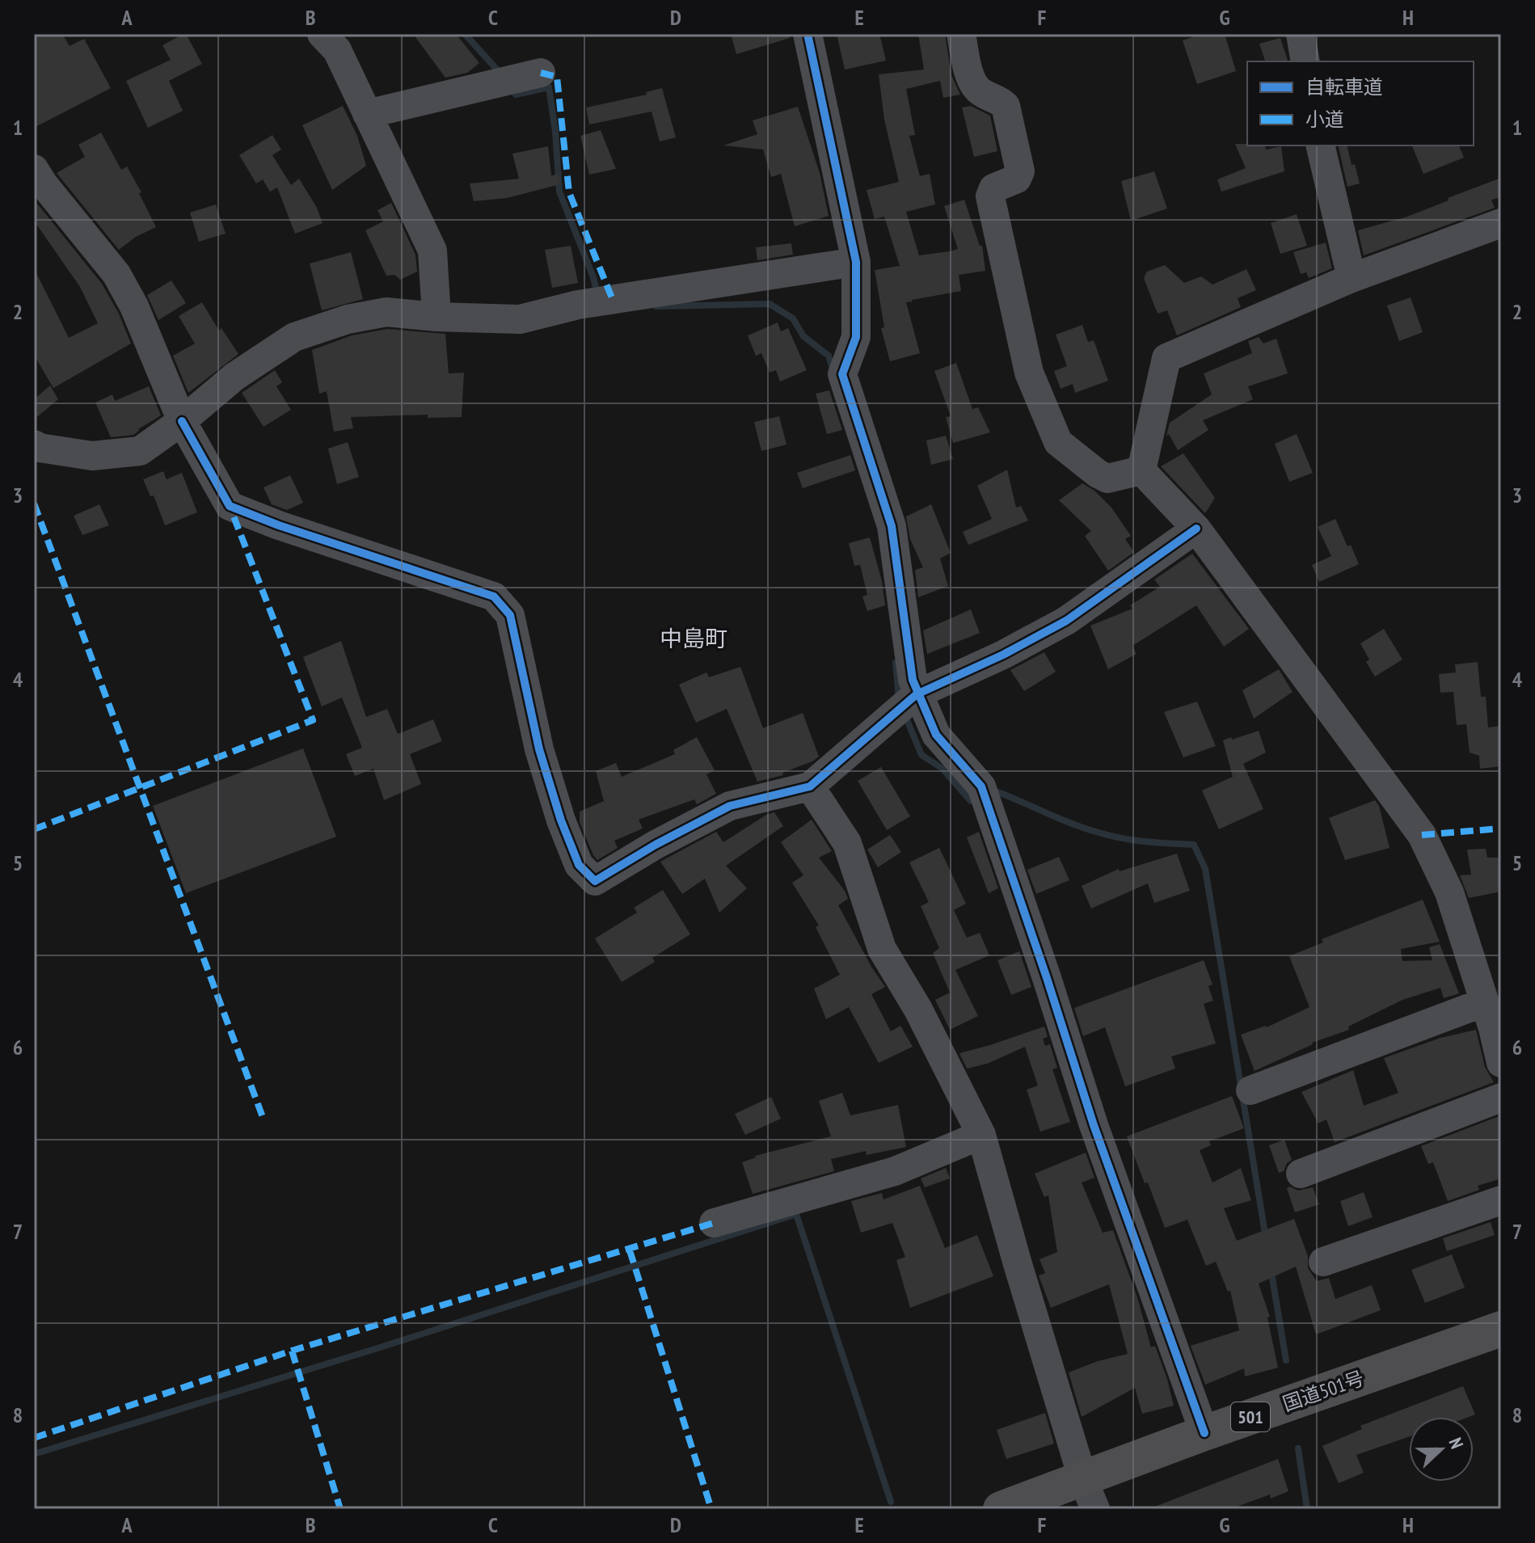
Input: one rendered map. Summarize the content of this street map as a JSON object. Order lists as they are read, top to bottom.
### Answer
{
  "streets": {
    "highway": ["国道501号", "501"]
  },
  "districts": ["中島町"],
  "legend": ["自転車道", "小道"],
  "north": "right",
  "grid": {
    "columns": [
      "A",
      "B",
      "C",
      "D",
      "E",
      "F",
      "G",
      "H"
    ],
    "rows": [
      "1",
      "2",
      "3",
      "4",
      "5",
      "6",
      "7",
      "8"
    ]
  }
}
